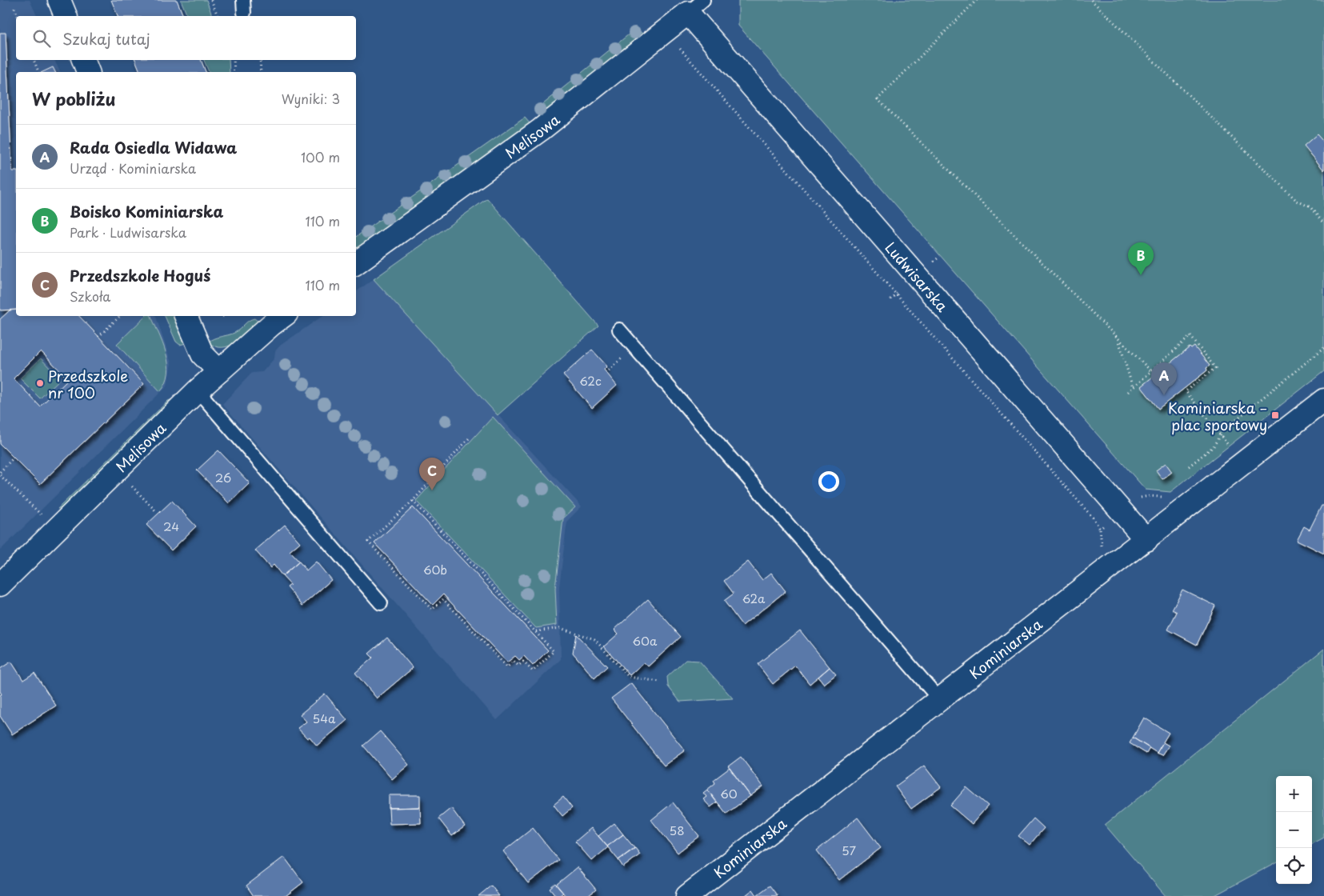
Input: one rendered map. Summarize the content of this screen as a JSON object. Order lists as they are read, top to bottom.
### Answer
{
  "streets": {
    "street": ["Melisowa", "Ludwisarska", "Kominiarska"]
  },
  "crossings": [
    ["Melisowa", "Ludwisarska"],
    ["Ludwisarska", "Kominiarska"]
  ],
  "places": {
    "other": ["Przedszkole nr 100"],
    "transit": ["Kominiarska – plac sportowy"]
  },
  "house_numbers": [
    "62c",
    "26",
    "24",
    "60b",
    "62a",
    "60a",
    "54a",
    "60",
    "58",
    "57"
  ],
  "page": {
    "search": "Szukaj tutaj",
    "heading": ["W pobliżu", "Wyniki: 3"],
    "list": [
      {
        "mark": "A",
        "name": "Rada Osiedla Widawa",
        "note": "Urząd · Kominiarska",
        "value": "100 m"
      },
      {
        "mark": "B",
        "name": "Boisko Kominiarska",
        "note": "Park · Ludwisarska",
        "value": "110 m"
      },
      {
        "mark": "C",
        "name": "Przedszkole Hoguś",
        "note": "Szkoła",
        "value": "110 m"
      }
    ],
    "pins": ["B", "A", "C"],
    "map_buttons": ["+", "−"]
  }
}
